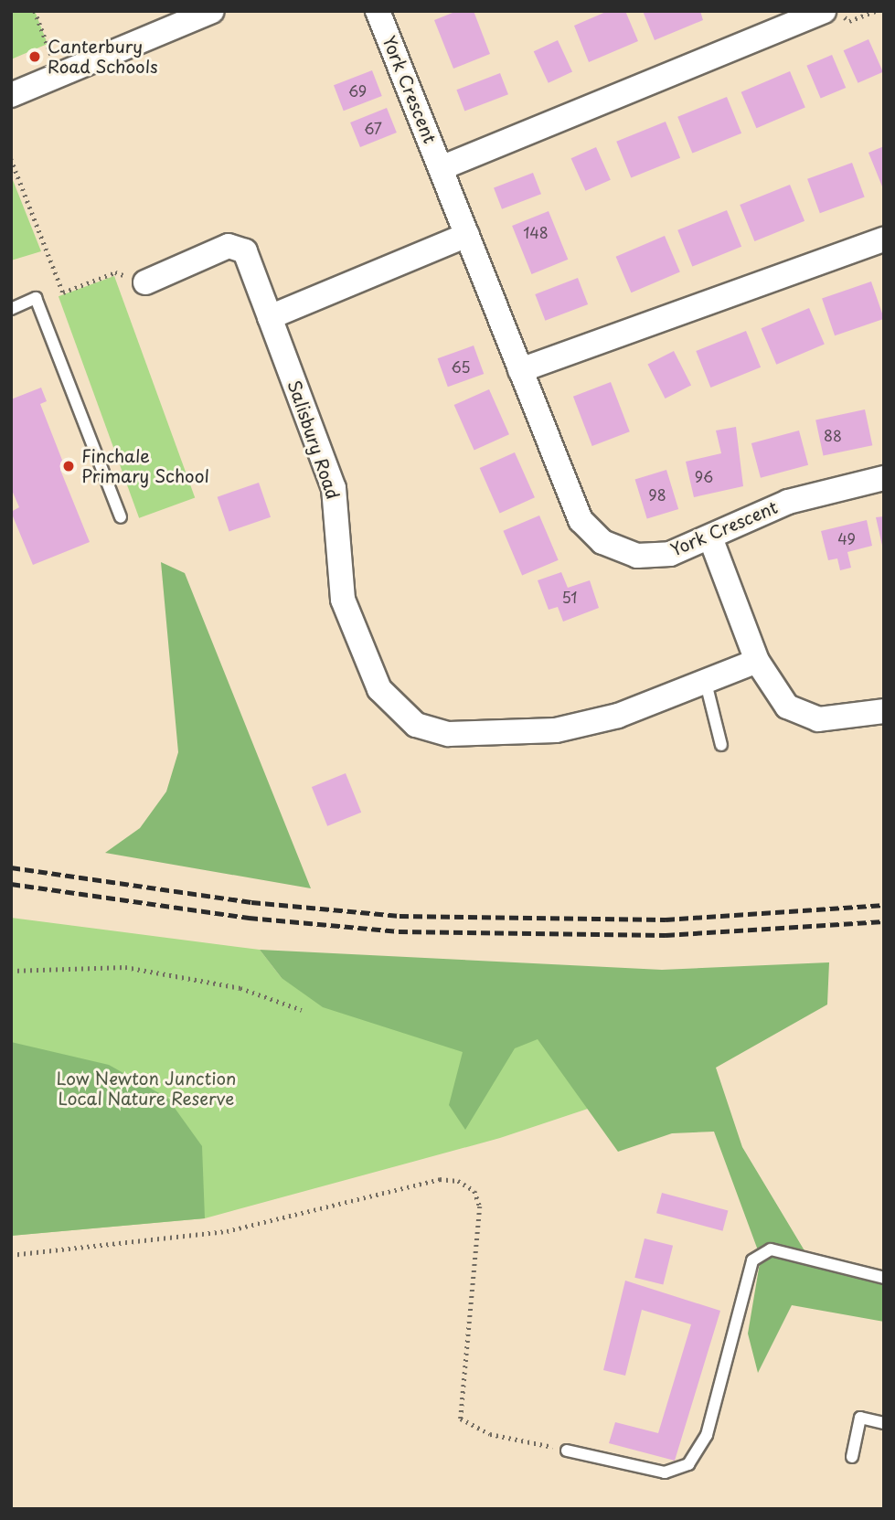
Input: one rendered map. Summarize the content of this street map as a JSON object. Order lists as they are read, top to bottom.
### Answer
{
  "streets": {
    "street": ["York Crescent", "Salisbury Road"]
  },
  "parks": ["Low Newton Junction Local Nature Reserve"],
  "places": ["Canterbury Road Schools", "Finchale Primary School"],
  "house_numbers": [
    "69",
    "67",
    "148",
    "65",
    "88",
    "96",
    "98",
    "49",
    "51"
  ]
}
